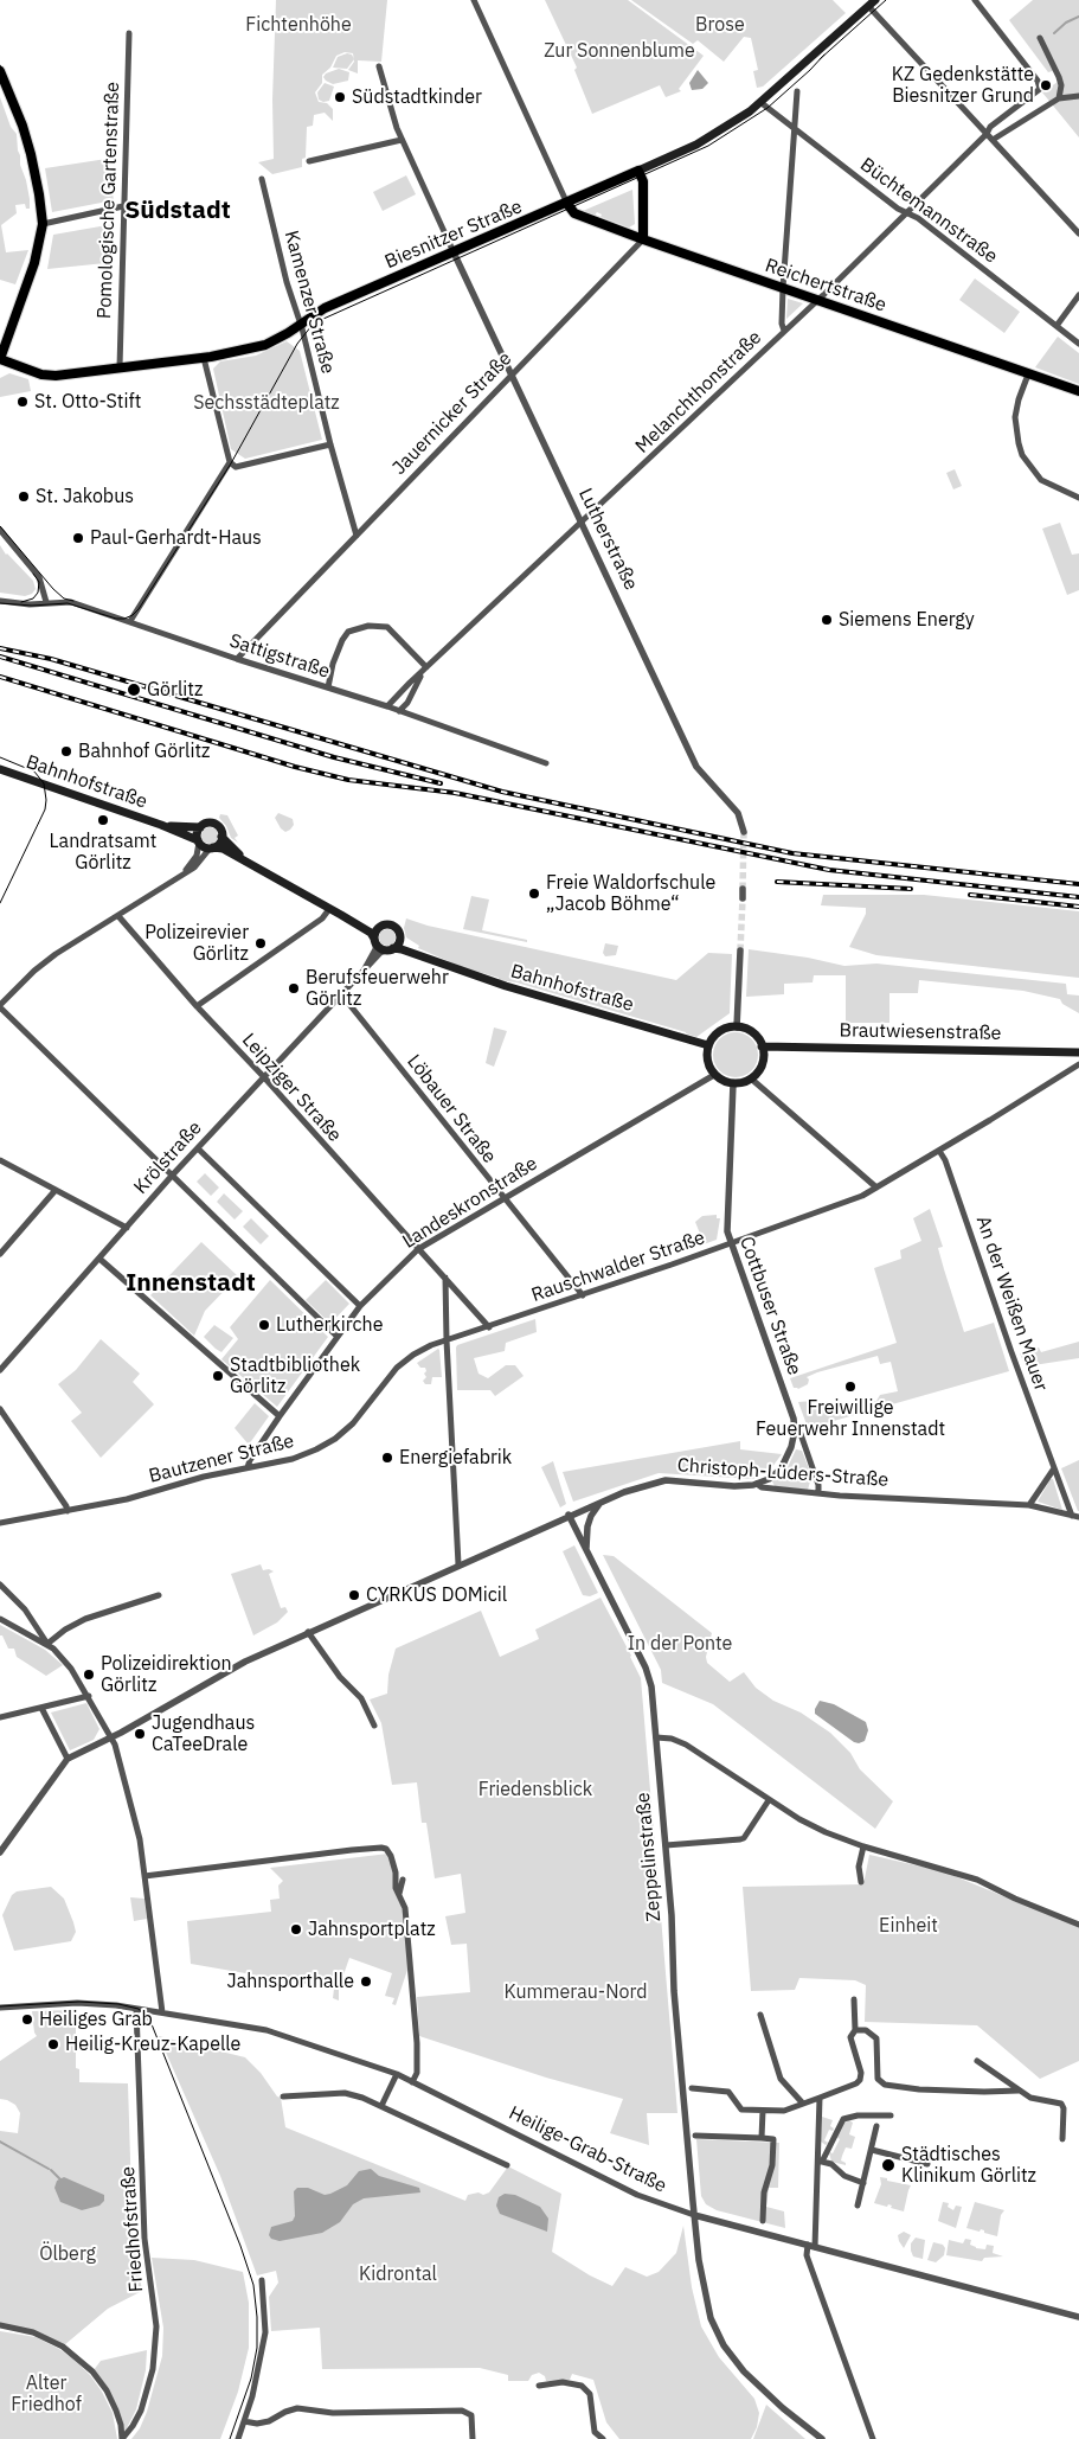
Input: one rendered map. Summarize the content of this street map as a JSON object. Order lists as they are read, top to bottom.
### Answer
{
  "streets": {
    "main road": [
      "Biesnitzer Straße",
      "Reichertstraße",
      "Bahnhofstraße",
      "Brautwiesenstraße",
      "Krölstraße"
    ],
    "street": [
      "Pomologische Gartenstraße",
      "Büchtemannstraße",
      "Kamenzer Straße",
      "Melanchthonstraße",
      "Jauernicker Straße",
      "Lutherstraße",
      "Sattigstraße",
      "Leipziger Straße",
      "Löbauer Straße",
      "Landeskronstraße",
      "Rauschwalder Straße",
      "An der Weißen Mauer",
      "Cottbuser Straße",
      "Bautzener Straße",
      "Christoph-Lüders-Straße",
      "Zeppelinstraße",
      "Heilige-Grab-Straße",
      "Friedhofstraße"
    ]
  },
  "crossings": [
    ["Pomologische Gartenstraße", "Biesnitzer Straße"],
    ["Büchtemannstraße", "Biesnitzer Straße"],
    ["Büchtemannstraße", "Melanchthonstraße"],
    ["Biesnitzer Straße", "Reichertstraße"],
    ["Biesnitzer Straße", "Kamenzer Straße"],
    ["Biesnitzer Straße", "Lutherstraße"],
    ["Reichertstraße", "Melanchthonstraße"],
    ["Reichertstraße", "Jauernicker Straße"],
    ["Kamenzer Straße", "Jauernicker Straße"],
    ["Melanchthonstraße", "Lutherstraße"],
    ["Melanchthonstraße", "Sattigstraße"],
    ["Jauernicker Straße", "Lutherstraße"],
    ["Jauernicker Straße", "Sattigstraße"],
    ["Bahnhofstraße", "Brautwiesenstraße"],
    ["Bahnhofstraße", "Krölstraße"],
    ["Bahnhofstraße", "Landeskronstraße"],
    ["Bahnhofstraße", "Cottbuser Straße"],
    ["Brautwiesenstraße", "Landeskronstraße"],
    ["Brautwiesenstraße", "Cottbuser Straße"],
    ["Leipziger Straße", "Krölstraße"],
    ["Leipziger Straße", "Landeskronstraße"],
    ["Leipziger Straße", "Rauschwalder Straße"],
    ["Löbauer Straße", "Krölstraße"],
    ["Löbauer Straße", "Landeskronstraße"],
    ["Löbauer Straße", "Rauschwalder Straße"],
    ["Landeskronstraße", "Cottbuser Straße"],
    ["Landeskronstraße", "Bautzener Straße"],
    ["Rauschwalder Straße", "An der Weißen Mauer"],
    ["Rauschwalder Straße", "Cottbuser Straße"],
    ["Rauschwalder Straße", "Bautzener Straße"],
    ["An der Weißen Mauer", "Christoph-Lüders-Straße"],
    ["Cottbuser Straße", "Christoph-Lüders-Straße"],
    ["Christoph-Lüders-Straße", "Zeppelinstraße"],
    ["Zeppelinstraße", "Heilige-Grab-Straße"],
    ["Heilige-Grab-Straße", "Friedhofstraße"]
  ],
  "districts": ["Südstadt", "Innenstadt"],
  "parks": [
    "Fichtenhöhe",
    "Brose",
    "Zur Sonnenblume",
    "Sechsstädteplatz",
    "In der Ponte",
    "Friedensblick",
    "Einheit",
    "Kummerau-Nord",
    "Ölberg",
    "Kidrontal",
    "Alter Friedhof"
  ],
  "places": [
    "KZ Gedenkstätte Biesnitzer Grund",
    "Südstadtkinder",
    "St. Otto-Stift",
    "St. Jakobus",
    "Paul-Gerhardt-Haus",
    "Siemens Energy",
    "Görlitz",
    "Bahnhof Görlitz",
    "Landratsamt Görlitz",
    "Freie Waldorfschule „Jacob Böhme“",
    "Polizeirevier Görlitz",
    "Berufsfeuerwehr Görlitz",
    "Lutherkirche",
    "Stadtbibliothek Görlitz",
    "Freiwillige Feuerwehr Innenstadt",
    "Energiefabrik",
    "CYRKUS DOMicil",
    "Polizeidirektion Görlitz",
    "Jugendhaus CaTeeDrale",
    "Jahnsportplatz",
    "Jahnsporthalle",
    "Heiliges Grab",
    "Heilig-Kreuz-Kapelle",
    "Städtisches Klinikum Görlitz"
  ]
}
